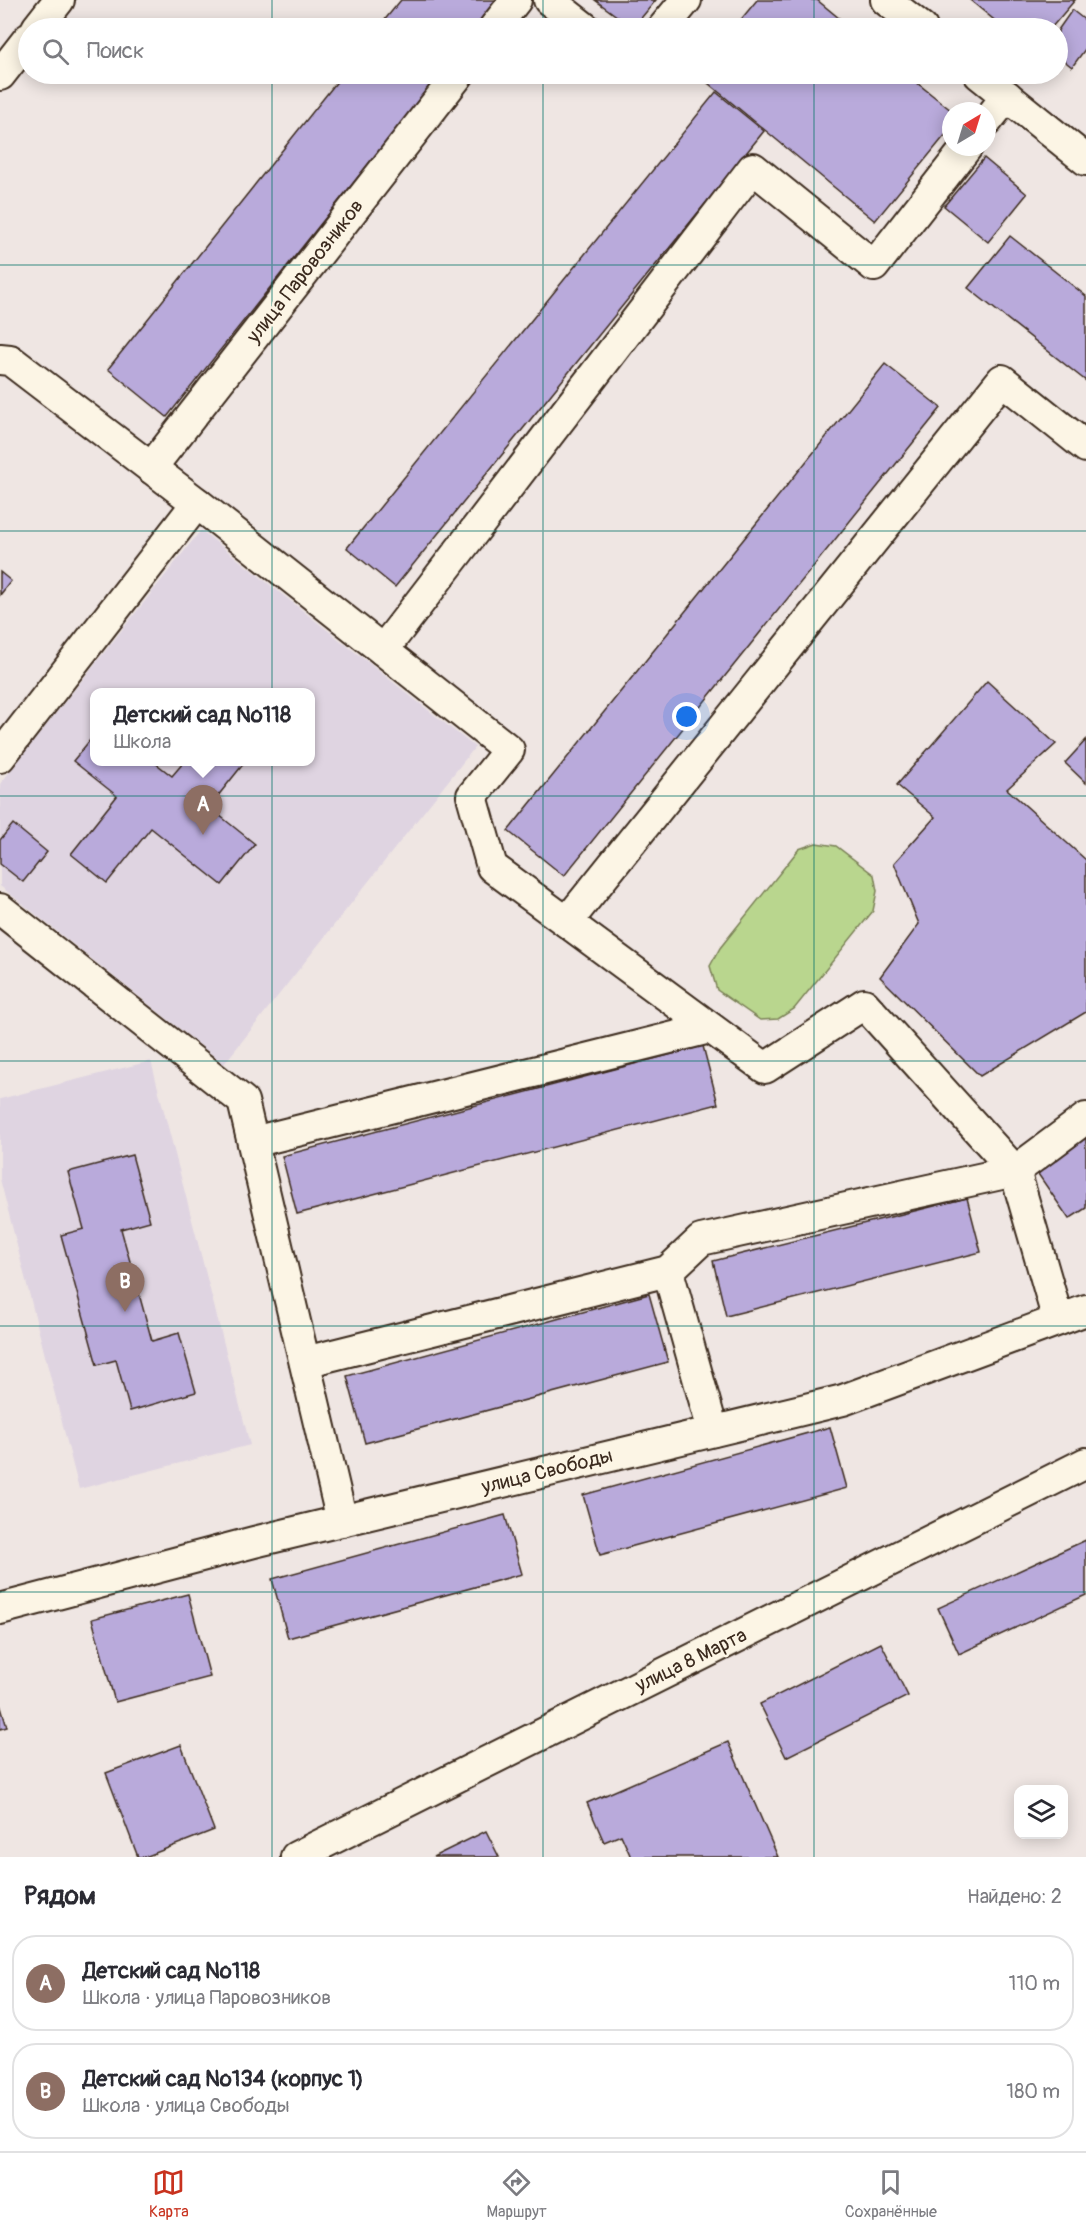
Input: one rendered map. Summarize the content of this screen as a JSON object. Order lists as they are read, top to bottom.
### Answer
{
  "streets": {
    "street": ["улица Паровозников", "улица Свободы", "улица 8 Марта"]
  },
  "north": "top right",
  "page": {
    "search": "Поиск",
    "popup": ["Детский сад №118", "Школа"],
    "pins": ["A", "B"],
    "heading": ["Рядом", "Найдено: 2"],
    "list": [
      {
        "mark": "A",
        "name": "Детский сад №118",
        "note": "Школа · улица Паровозников",
        "value": "110 m"
      },
      {
        "mark": "B",
        "name": "Детский сад №134 (корпус 1)",
        "note": "Школа · улица Свободы",
        "value": "180 m"
      }
    ],
    "nav": ["Карта", "Маршрут", "Сохранённые"]
  }
}
